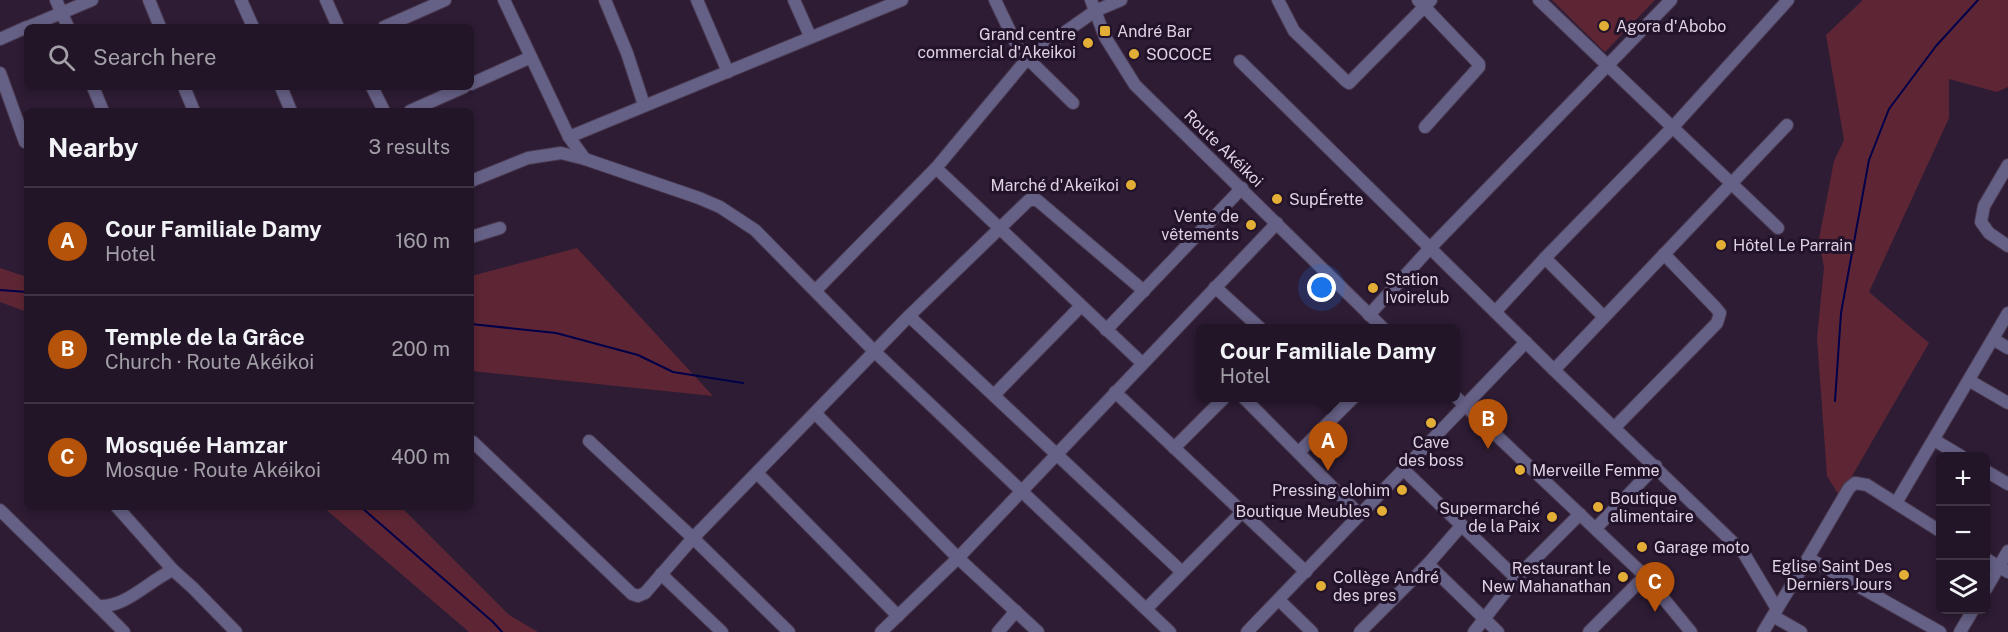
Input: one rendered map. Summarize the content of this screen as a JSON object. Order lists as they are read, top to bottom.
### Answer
{
  "streets": {
    "street": ["Route Akéikoi"]
  },
  "places": {
    "other": [
      "Agora d'Abobo",
      "Grand centre commercial d'Akeikoi",
      "SOCOCE",
      "Marché d'Akeïkoi",
      "SupÉrette",
      "Vente de vêtements",
      "Hôtel Le Parrain",
      "Station Ivoirelub",
      "Cave des boss",
      "Merveille Femme",
      "Pressing elohim",
      "Boutique alimentaire",
      "Boutique Meubles",
      "Supermarché de la Paix",
      "Garage moto",
      "Eglise Saint Des Derniers Jours",
      "Restaurant le New Mahanathan",
      "Collège André des pres"
    ],
    "transit": ["André Bar"]
  },
  "page": {
    "search": "Search here",
    "heading": ["Nearby", "3 results"],
    "list": [
      {
        "mark": "A",
        "name": "Cour Familiale Damy",
        "note": "Hotel",
        "value": "160 m"
      },
      {
        "mark": "B",
        "name": "Temple de la Grâce",
        "note": "Church · Route Akéikoi",
        "value": "200 m"
      },
      {
        "mark": "C",
        "name": "Mosquée Hamzar",
        "note": "Mosque · Route Akéikoi",
        "value": "400 m"
      }
    ],
    "popup": ["Cour Familiale Damy", "Hotel"],
    "pins": ["B", "A", "C"],
    "map_buttons": ["+", "−"]
  }
}
